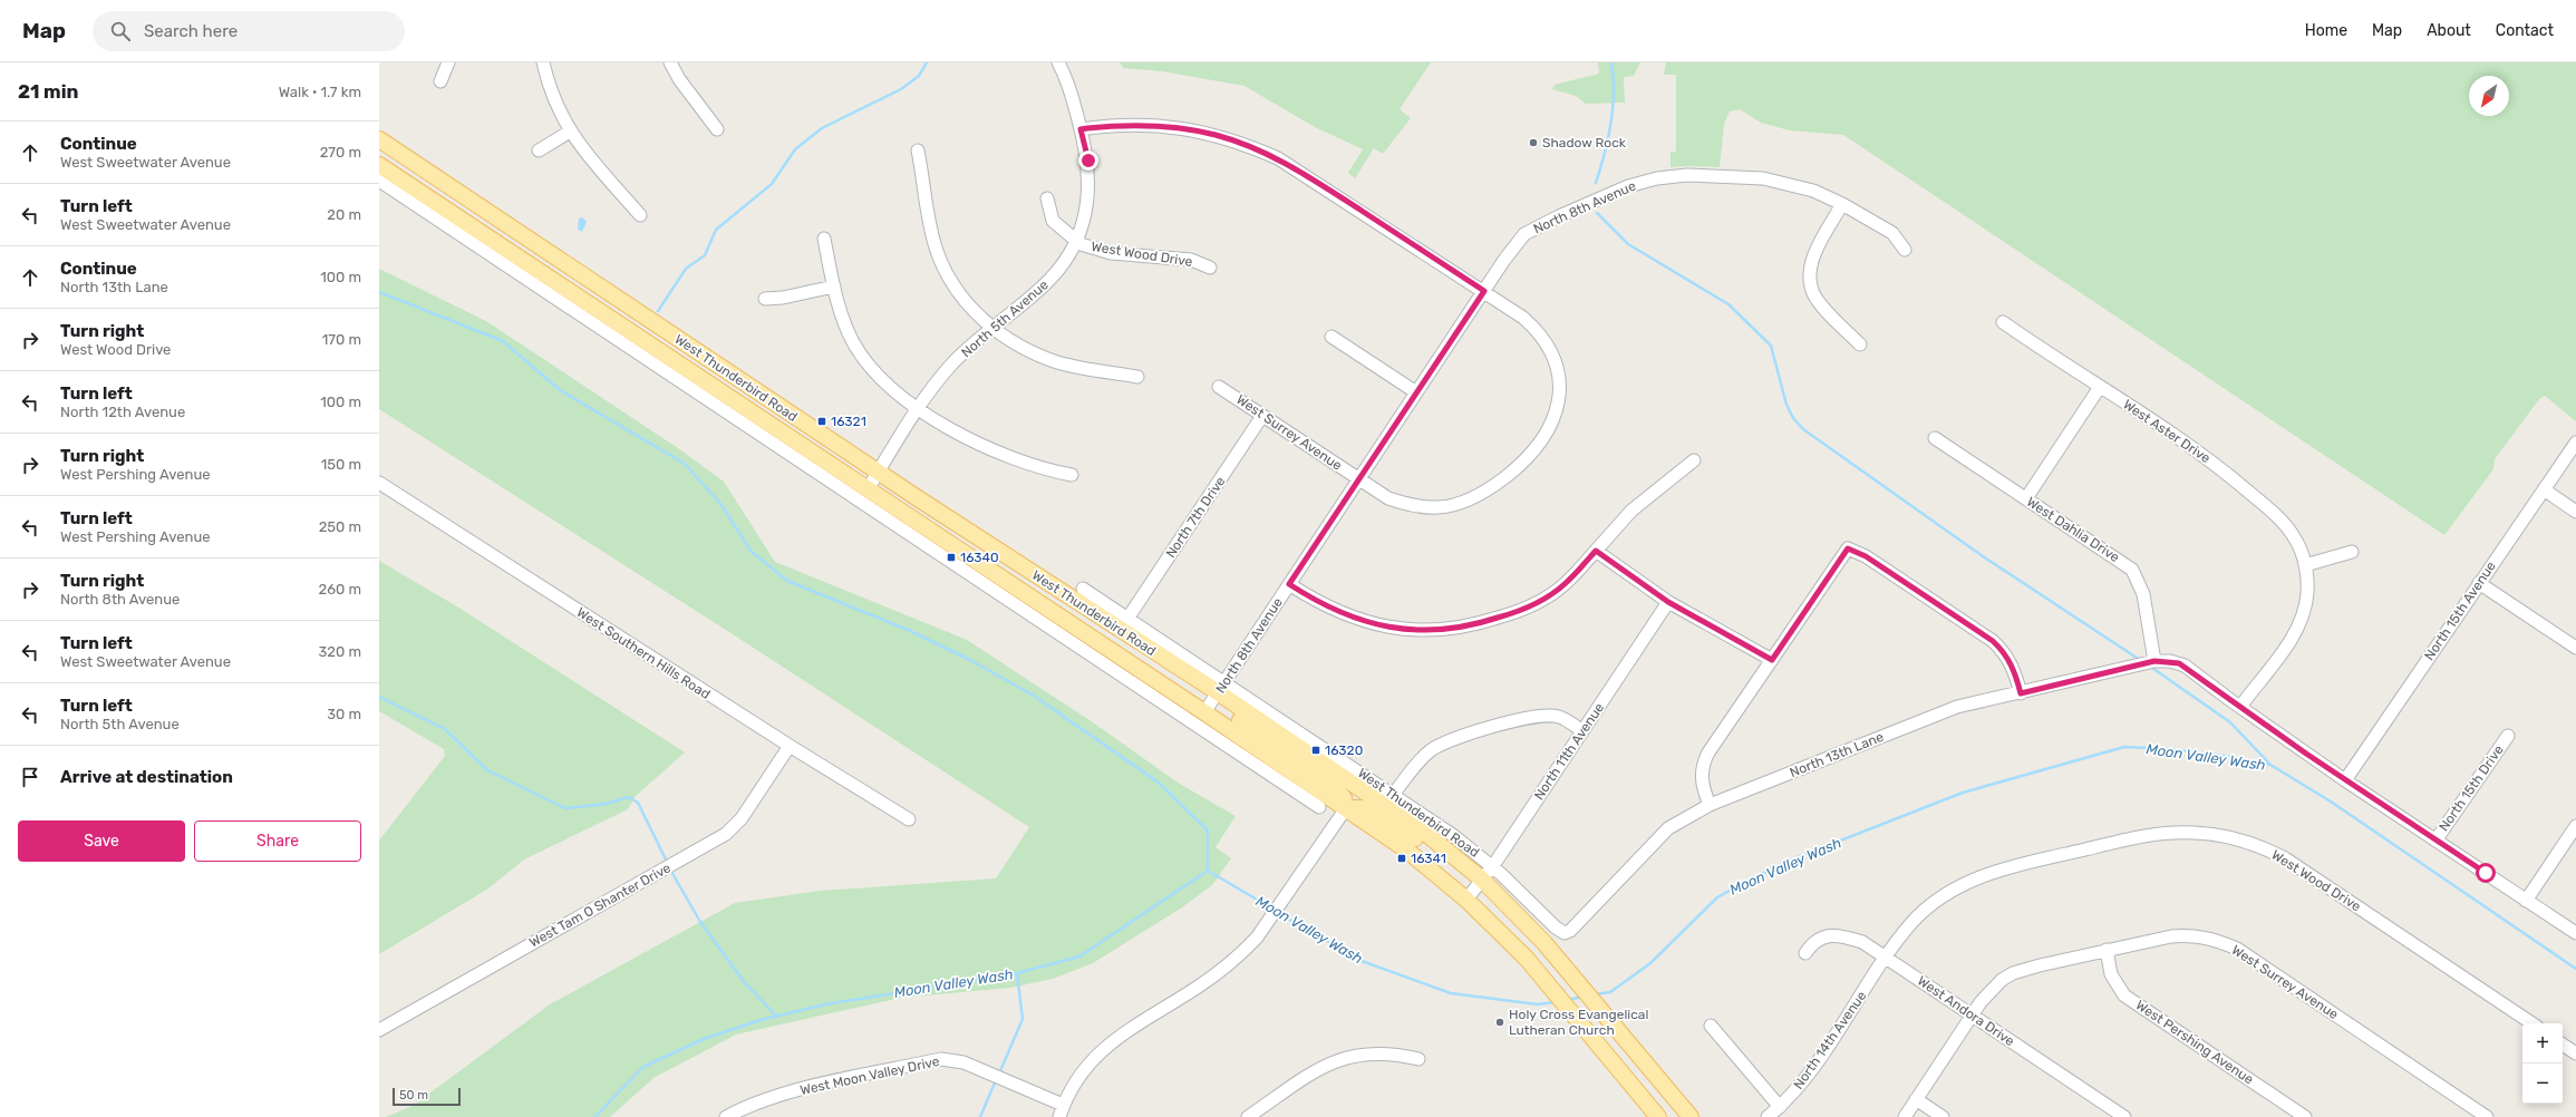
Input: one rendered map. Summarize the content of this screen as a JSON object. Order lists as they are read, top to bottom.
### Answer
{
  "streets": {
    "main road": ["West Thunderbird Road"],
    "street": [
      "North 8th Avenue",
      "West Wood Drive",
      "North 5th Avenue",
      "West Aster Drive",
      "West Surrey Avenue",
      "North 7th Drive",
      "West Dahlia Drive",
      "North 15th Avenue",
      "West Southern Hills Road",
      "North 11th Avenue",
      "North 13th Lane",
      "North 15th Drive",
      "West Tam O Shanter Drive",
      "West Andora Drive",
      "North 14th Avenue",
      "West Pershing Avenue",
      "West Moon Valley Drive"
    ]
  },
  "crossings": [
    ["North 8th Avenue", "West Thunderbird Road"],
    ["North 8th Avenue", "West Surrey Avenue"],
    ["West Wood Drive", "North 5th Avenue"],
    ["West Wood Drive", "West Andora Drive"],
    ["West Wood Drive", "North 14th Avenue"],
    ["North 5th Avenue", "West Thunderbird Road"],
    ["North 5th Avenue", "West Surrey Avenue"],
    ["West Thunderbird Road", "North 7th Drive"],
    ["West Thunderbird Road", "North 11th Avenue"],
    ["West Thunderbird Road", "North 13th Lane"],
    ["West Aster Drive", "North 13th Lane"],
    ["West Surrey Avenue", "North 7th Drive"],
    ["West Surrey Avenue", "West Andora Drive"],
    ["West Surrey Avenue", "West Pershing Avenue"],
    ["West Dahlia Drive", "North 13th Lane"],
    ["North 15th Avenue", "North 13th Lane"],
    ["West Southern Hills Road", "West Tam O Shanter Drive"],
    ["North 13th Lane", "North 15th Drive"],
    ["West Andora Drive", "North 14th Avenue"]
  ],
  "water": ["Moon Valley Wash"],
  "places": {
    "other": ["Shadow Rock", "Holy Cross Evangelical Lutheran Church"],
    "transit": [
      "16321",
      "16340",
      "16320",
      "16341"
    ]
  },
  "scale_bar": "50 m",
  "north": "bottom left",
  "page": {
    "header": "Map",
    "search": "Search here",
    "nav": [
      "Home",
      "Map",
      "About",
      "Contact"
    ],
    "heading": ["21 min", "Walk · 1.7 km"],
    "list": [
      ["Continue", "West Sweetwater Avenue", "270 m"],
      ["Turn left", "West Sweetwater Avenue", "20 m"],
      ["Continue", "North 13th Lane", "100 m"],
      ["Turn right", "West Wood Drive", "170 m"],
      ["Turn left", "North 12th Avenue", "100 m"],
      ["Turn right", "West Pershing Avenue", "150 m"],
      ["Turn left", "West Pershing Avenue", "250 m"],
      ["Turn right", "North 8th Avenue", "260 m"],
      ["Turn left", "West Sweetwater Avenue", "320 m"],
      ["Turn left", "North 5th Avenue", "30 m"],
      "Arrive at destination"
    ],
    "buttons": ["Save", "Share"],
    "map_buttons": ["+", "−"],
    "scale": "50 m"
  }
}
